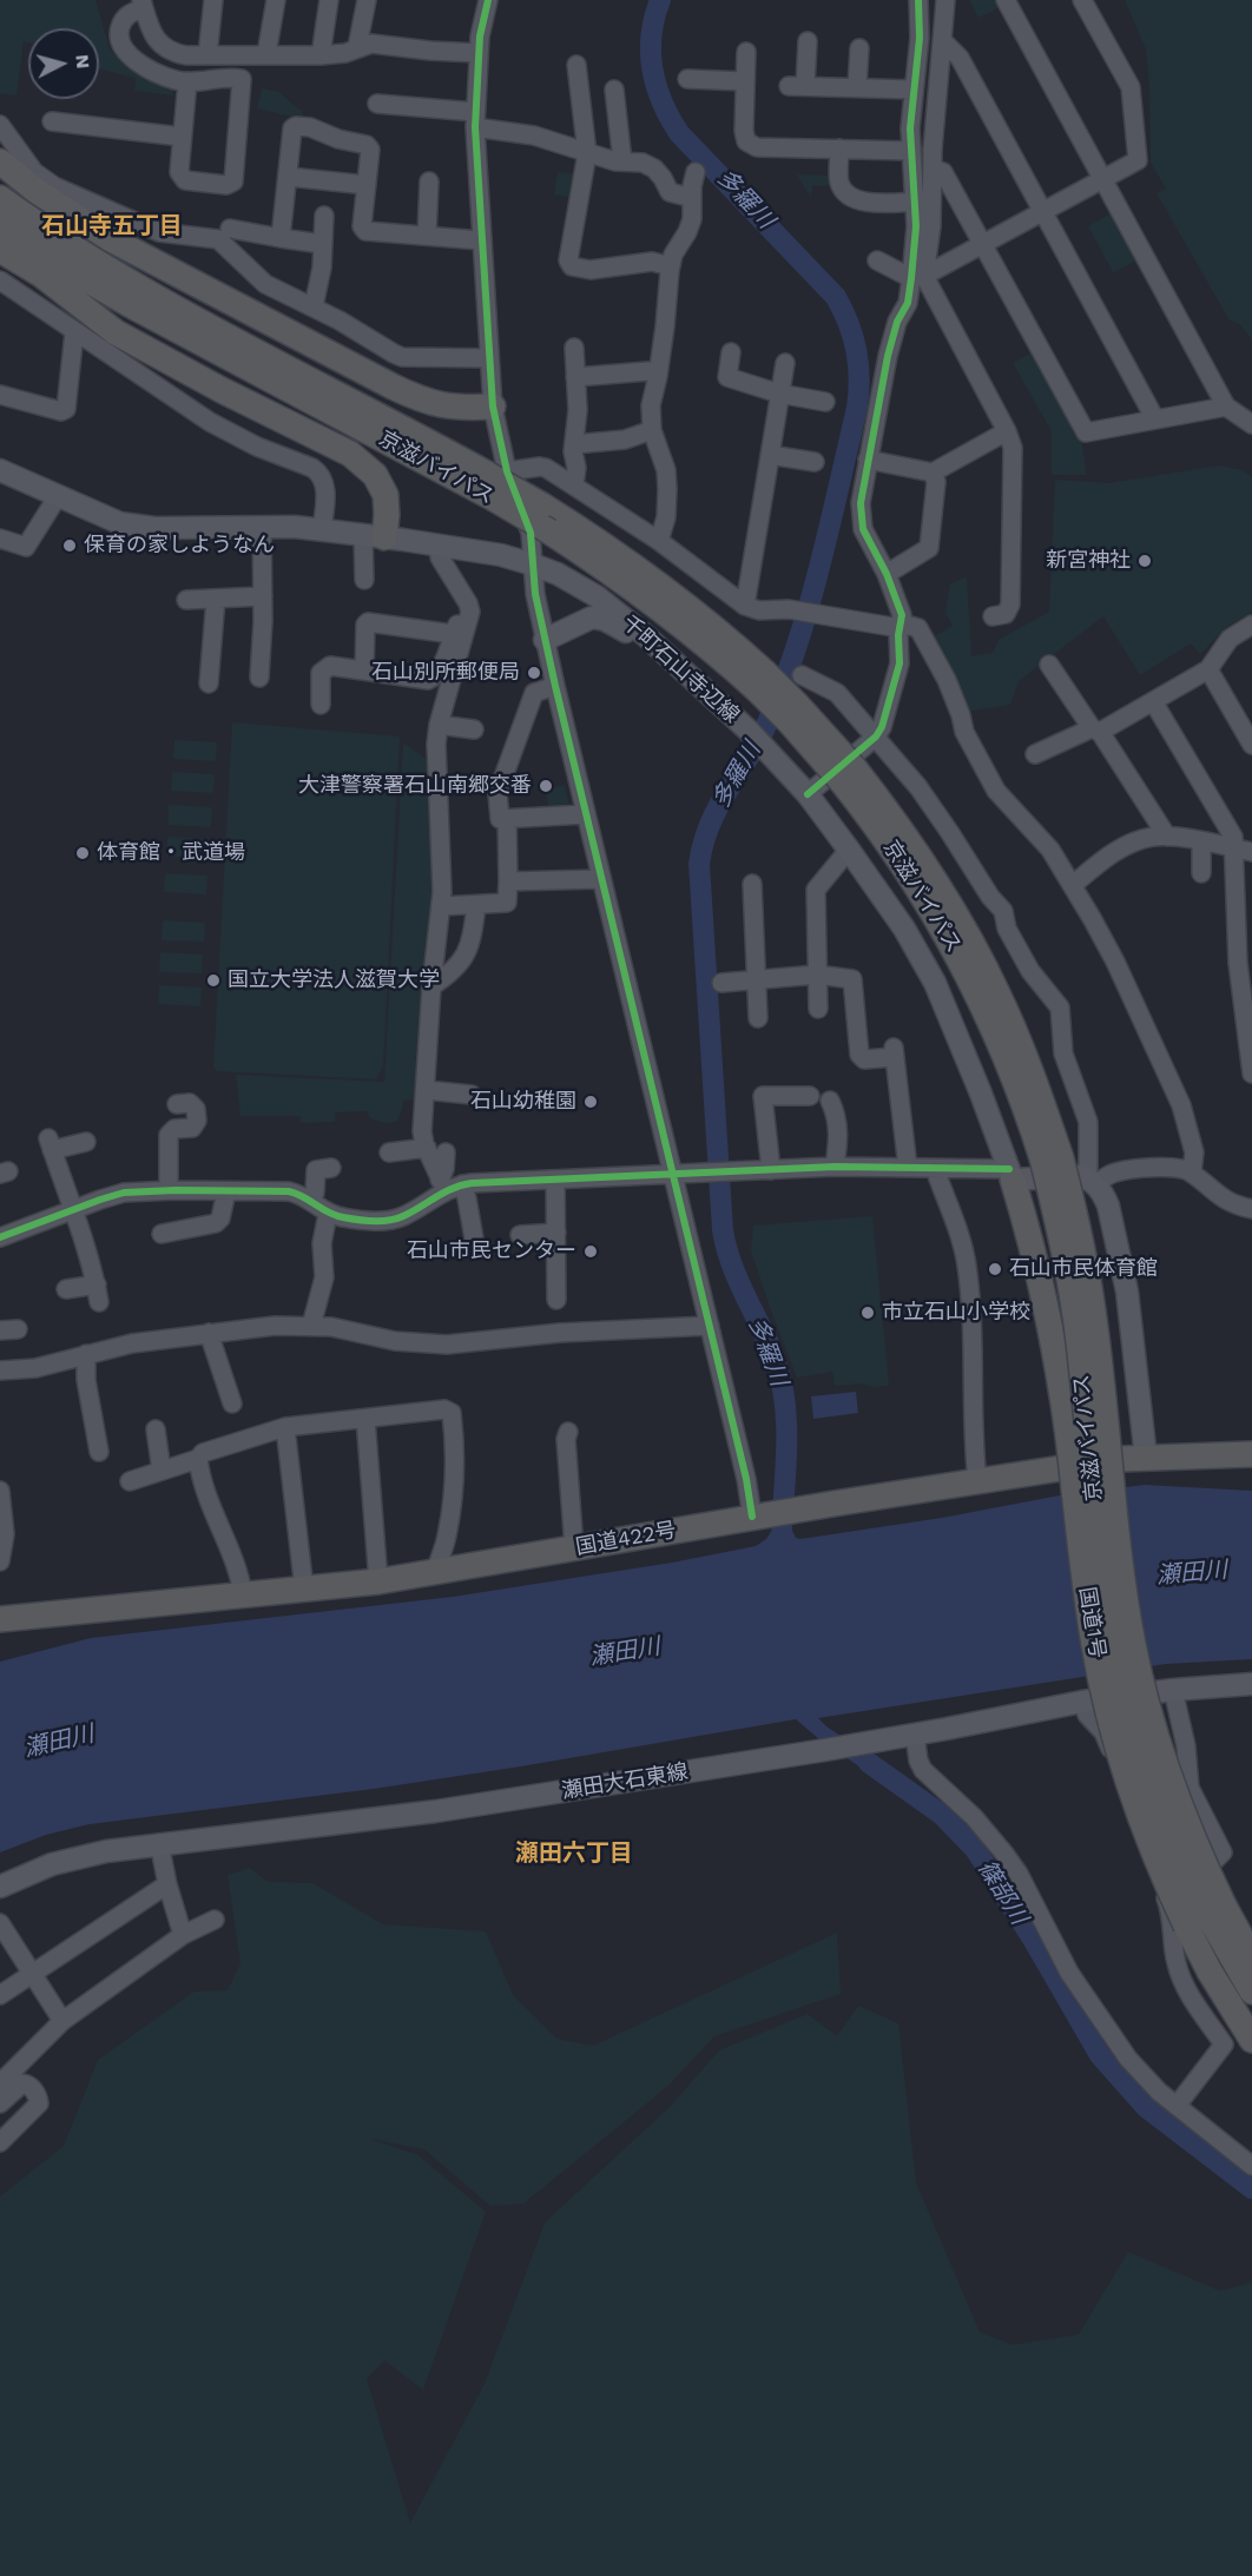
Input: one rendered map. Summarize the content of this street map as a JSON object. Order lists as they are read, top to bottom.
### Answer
{
  "streets": {
    "highway": ["京滋バイパス", "国道422号", "国道1号"],
    "main road": ["千町石山寺辺線", "瀬田大石東線"]
  },
  "crossings": [
    ["京滋バイパス", "国道1号"],
    ["千町石山寺辺線", "国道1号"]
  ],
  "districts": ["石山寺五丁目", "瀬田六丁目"],
  "water": ["多羅川", "瀬田川", "篠部川"],
  "places": [
    "保育の家しようなん",
    "新宮神社",
    "石山別所郵便局",
    "大津警察署石山南郷交番",
    "体育館・武道場",
    "国立大学法人滋賀大学",
    "石山幼稚園",
    "石山市民センター",
    "石山市民体育館",
    "市立石山小学校"
  ],
  "north": "right"
}
